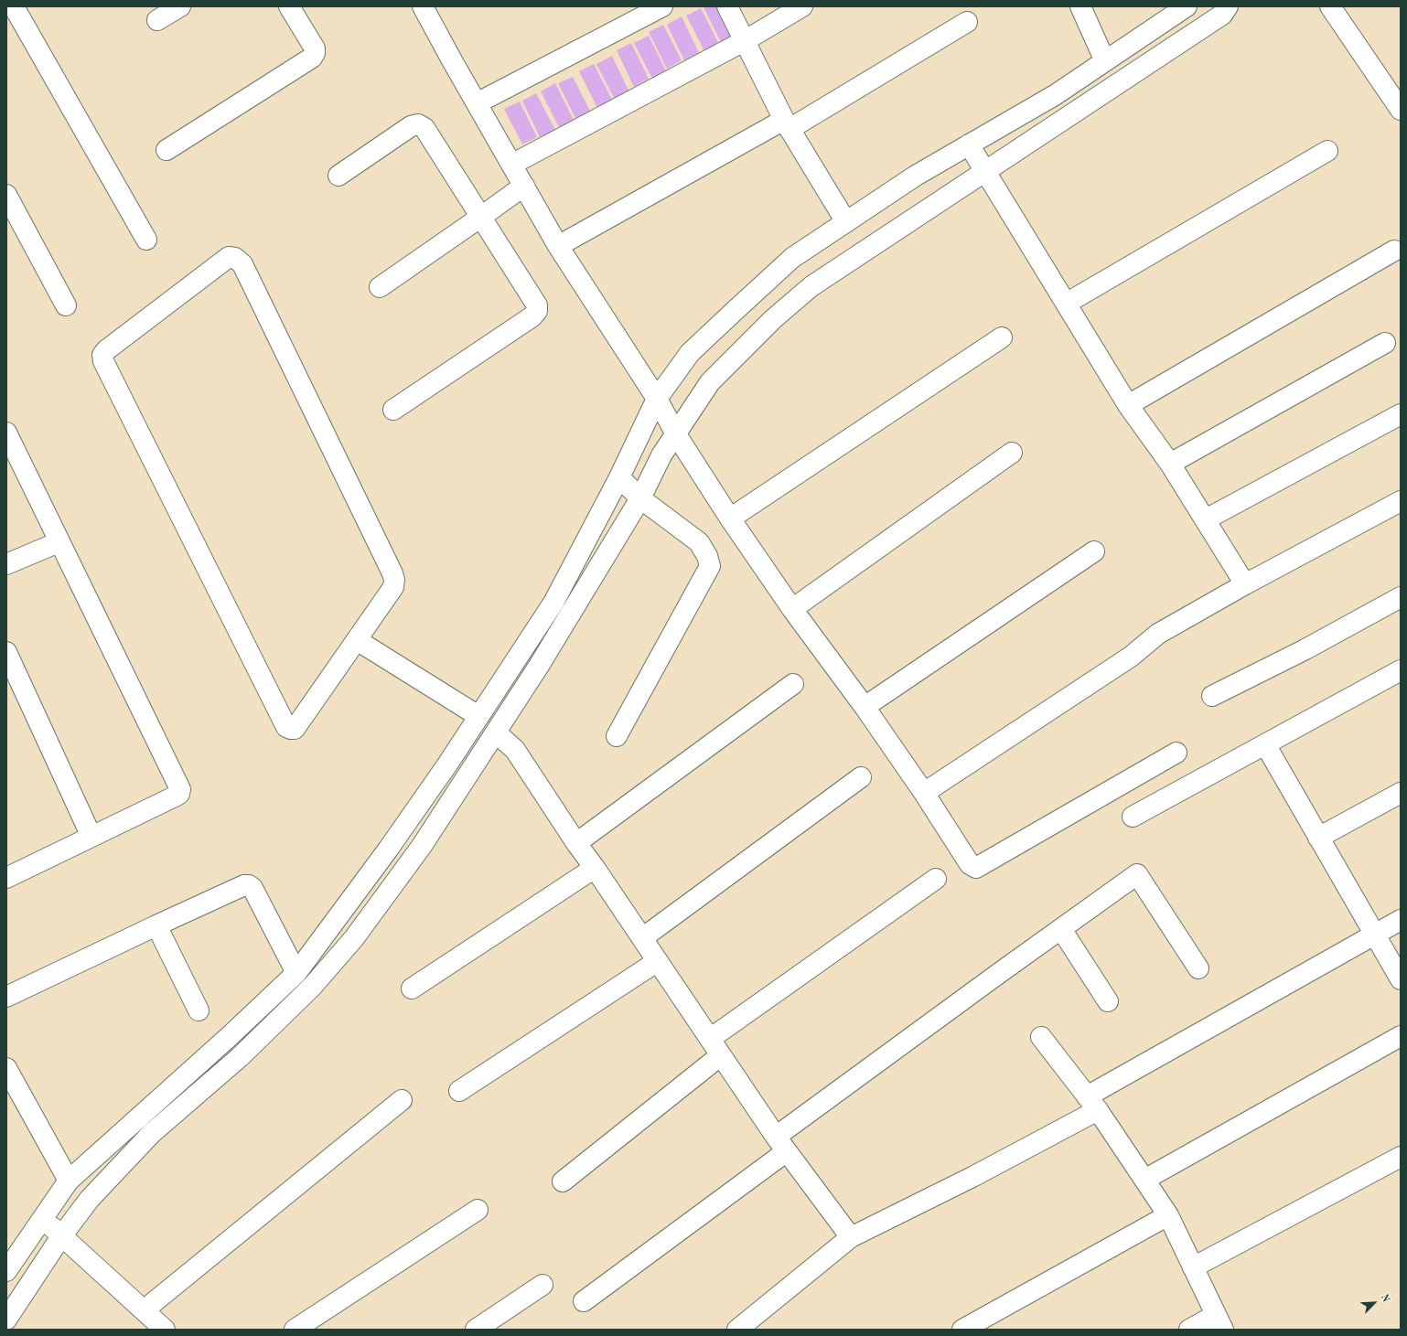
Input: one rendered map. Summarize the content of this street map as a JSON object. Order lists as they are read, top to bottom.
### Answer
{
  "north": "top right"
}
